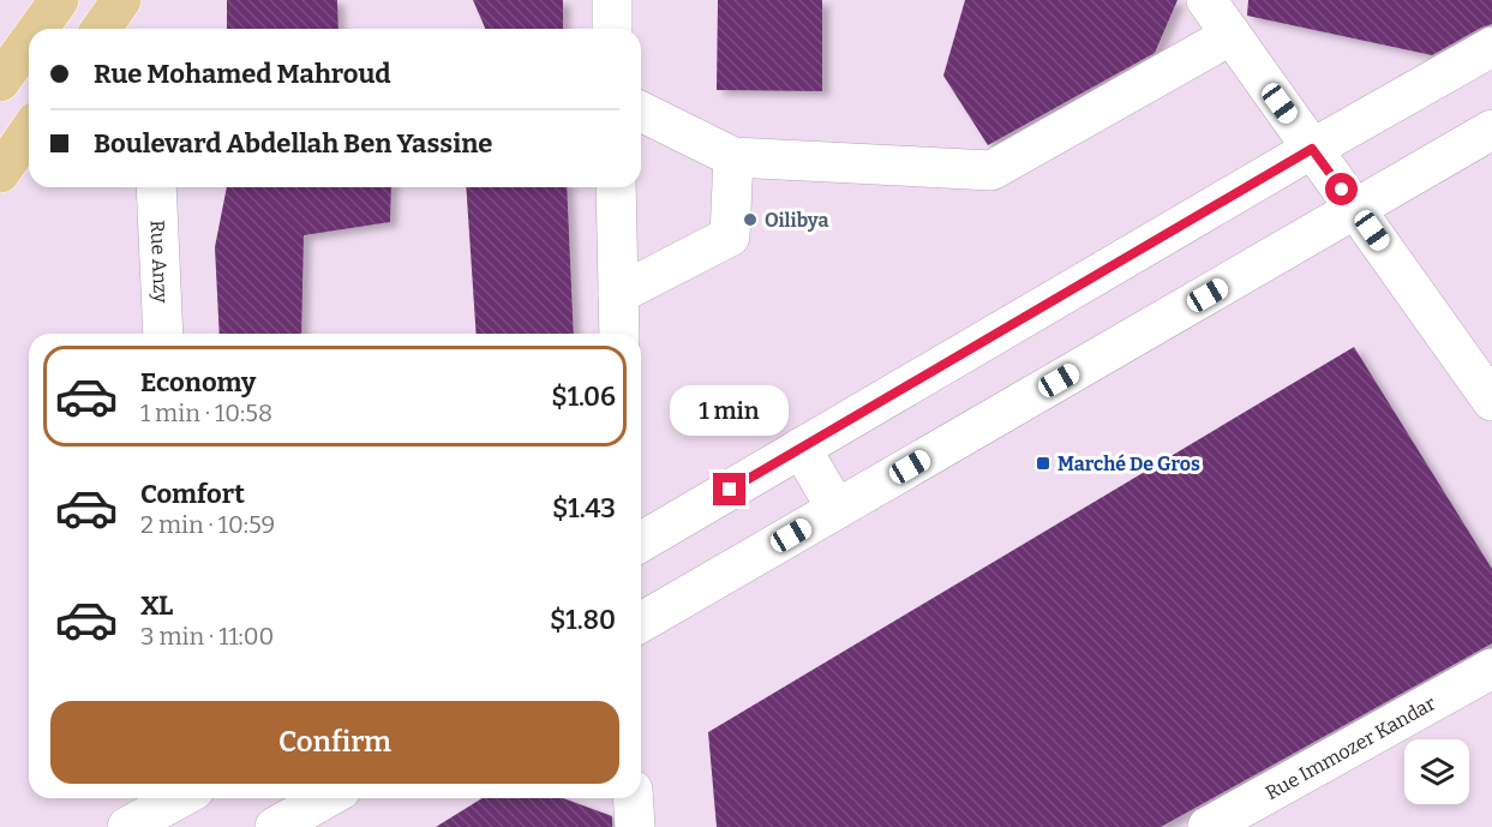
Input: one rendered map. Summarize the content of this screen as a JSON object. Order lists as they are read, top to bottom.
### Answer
{
  "streets": {
    "street": ["Rue Anzy", "Rue Immozer Kandar"]
  },
  "places": {
    "other": ["Oilibya"],
    "transit": ["Marché De Gros"]
  },
  "page": {
    "banner": ["Rue Mohamed Mahroud", "Boulevard Abdellah Ben Yassine"],
    "list": [
      {
        "name": "Economy",
        "note": "1 min · 10:58",
        "value": "$1.06"
      },
      {
        "name": "Comfort",
        "note": "2 min · 10:59",
        "value": "$1.43"
      },
      {
        "name": "XL",
        "note": "3 min · 11:00",
        "value": "$1.80"
      }
    ],
    "bubble": "1 min",
    "buttons": "Confirm"
  }
}
